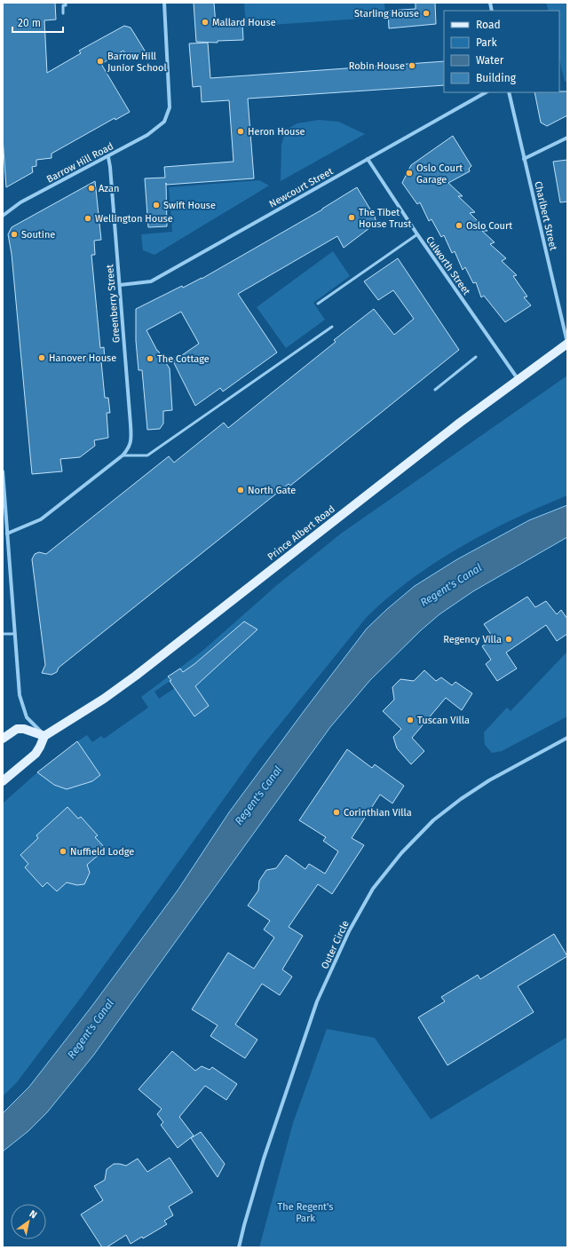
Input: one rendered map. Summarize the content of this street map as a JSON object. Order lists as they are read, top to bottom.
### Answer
{
  "streets": {
    "main road": ["Prince Albert Road"],
    "street": [
      "Barrow Hill Road",
      "Newcourt Street",
      "Charlbert Street",
      "Culworth Street",
      "Greenberry Street",
      "Outer Circle"
    ]
  },
  "crossings": [
    ["Barrow Hill Road", "Greenberry Street"],
    ["Newcourt Street", "Culworth Street"],
    ["Newcourt Street", "Greenberry Street"],
    ["Charlbert Street", "Prince Albert Road"],
    ["Culworth Street", "Prince Albert Road"]
  ],
  "water": ["Regent's Canal"],
  "parks": ["The Regent's Park"],
  "places": [
    "Starling House",
    "Mallard House",
    "Barrow Hill Junior School",
    "Robin House",
    "Heron House",
    "Oslo Court Garage",
    "Azan",
    "Swift House",
    "The Tibet House Trust",
    "Wellington House",
    "Oslo Court",
    "Soutine",
    "Hanover House",
    "The Cottage",
    "North Gate",
    "Regency Villa",
    "Tuscan Villa",
    "Corinthian Villa",
    "Nuffield Lodge"
  ],
  "legend": [
    "Road",
    "Park",
    "Water",
    "Building"
  ],
  "scale_bar": "20 m",
  "north": "top right"
}
